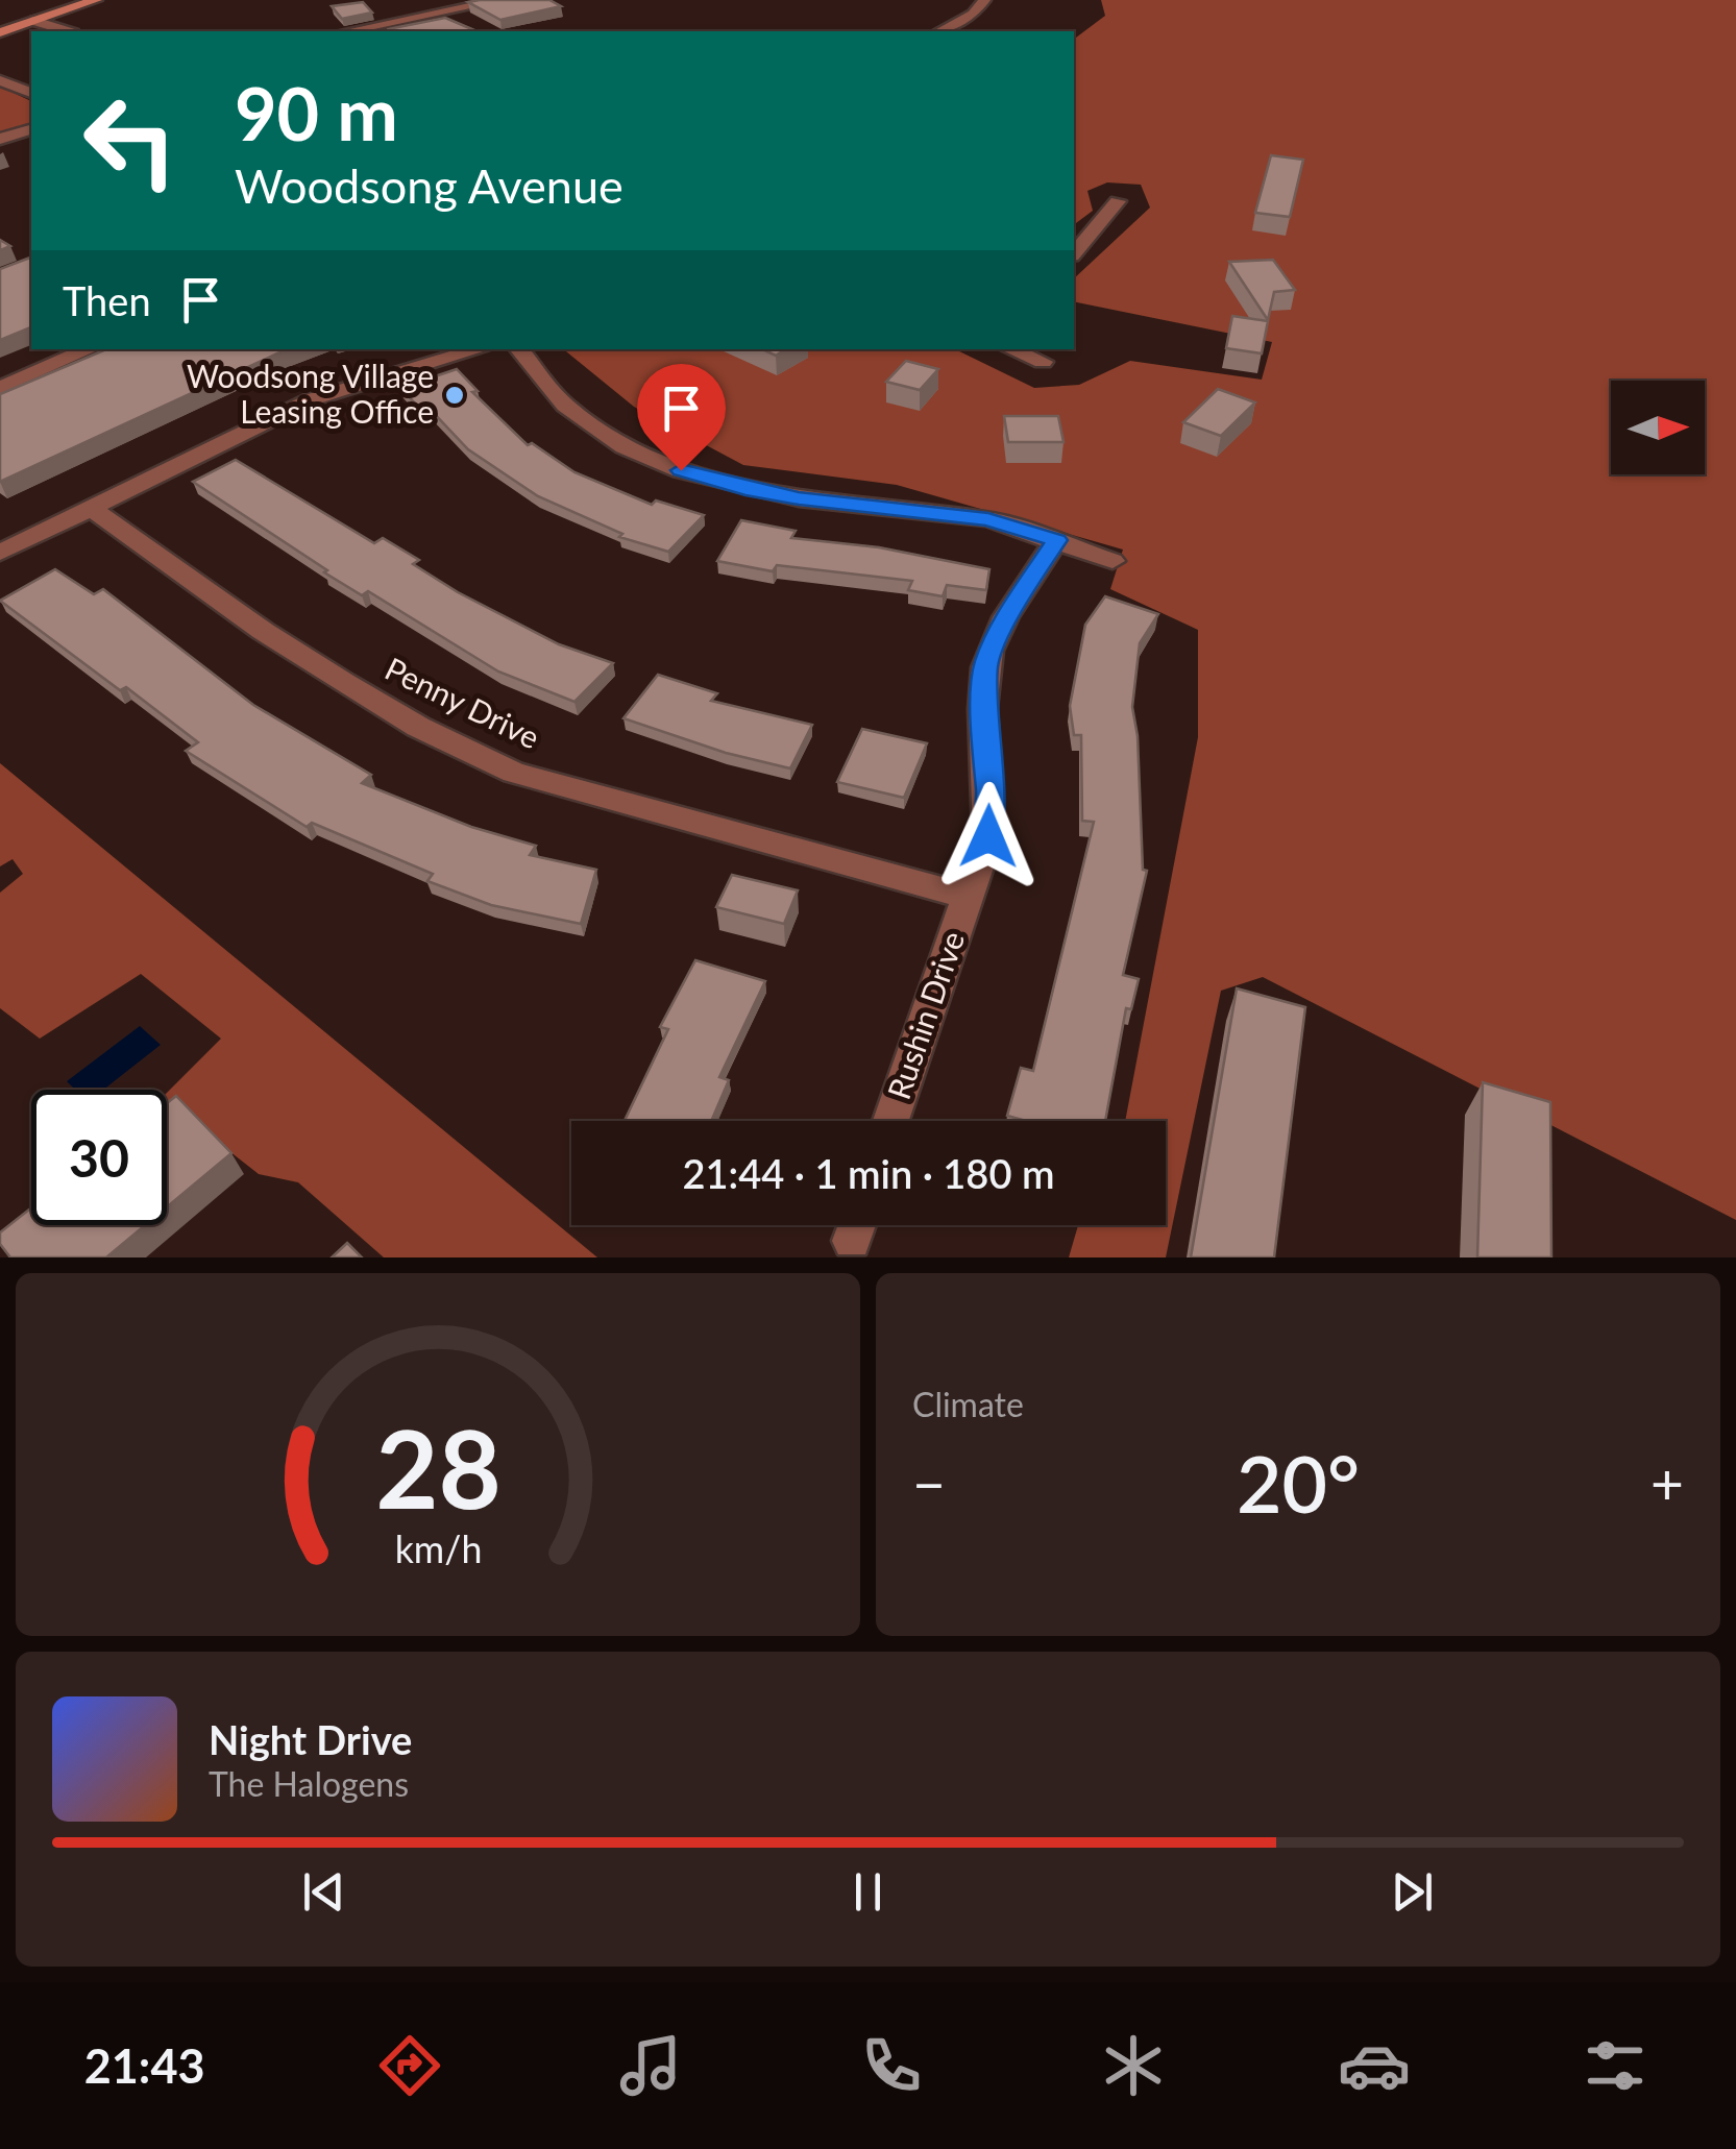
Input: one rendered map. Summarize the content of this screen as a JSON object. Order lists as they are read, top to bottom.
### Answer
{
  "streets": {
    "street": ["Penny Drive", "Rushin Drive"]
  },
  "crossings": [
    ["Penny Drive", "Rushin Drive"]
  ],
  "places": ["Woodsong Village Leasing Office"],
  "north": "right",
  "page": {
    "turn": ["90 m", "Woodsong Avenue"],
    "then": "Then",
    "limit": "30",
    "trip": "21:44 · 1 min · 180 m",
    "tile": "Climate",
    "heat": ["−", "20°", "+"],
    "song": ["Night Drive", "The Halogens"],
    "tabs": "21:43",
    "gauge": ["28", "km/h"]
  }
}
